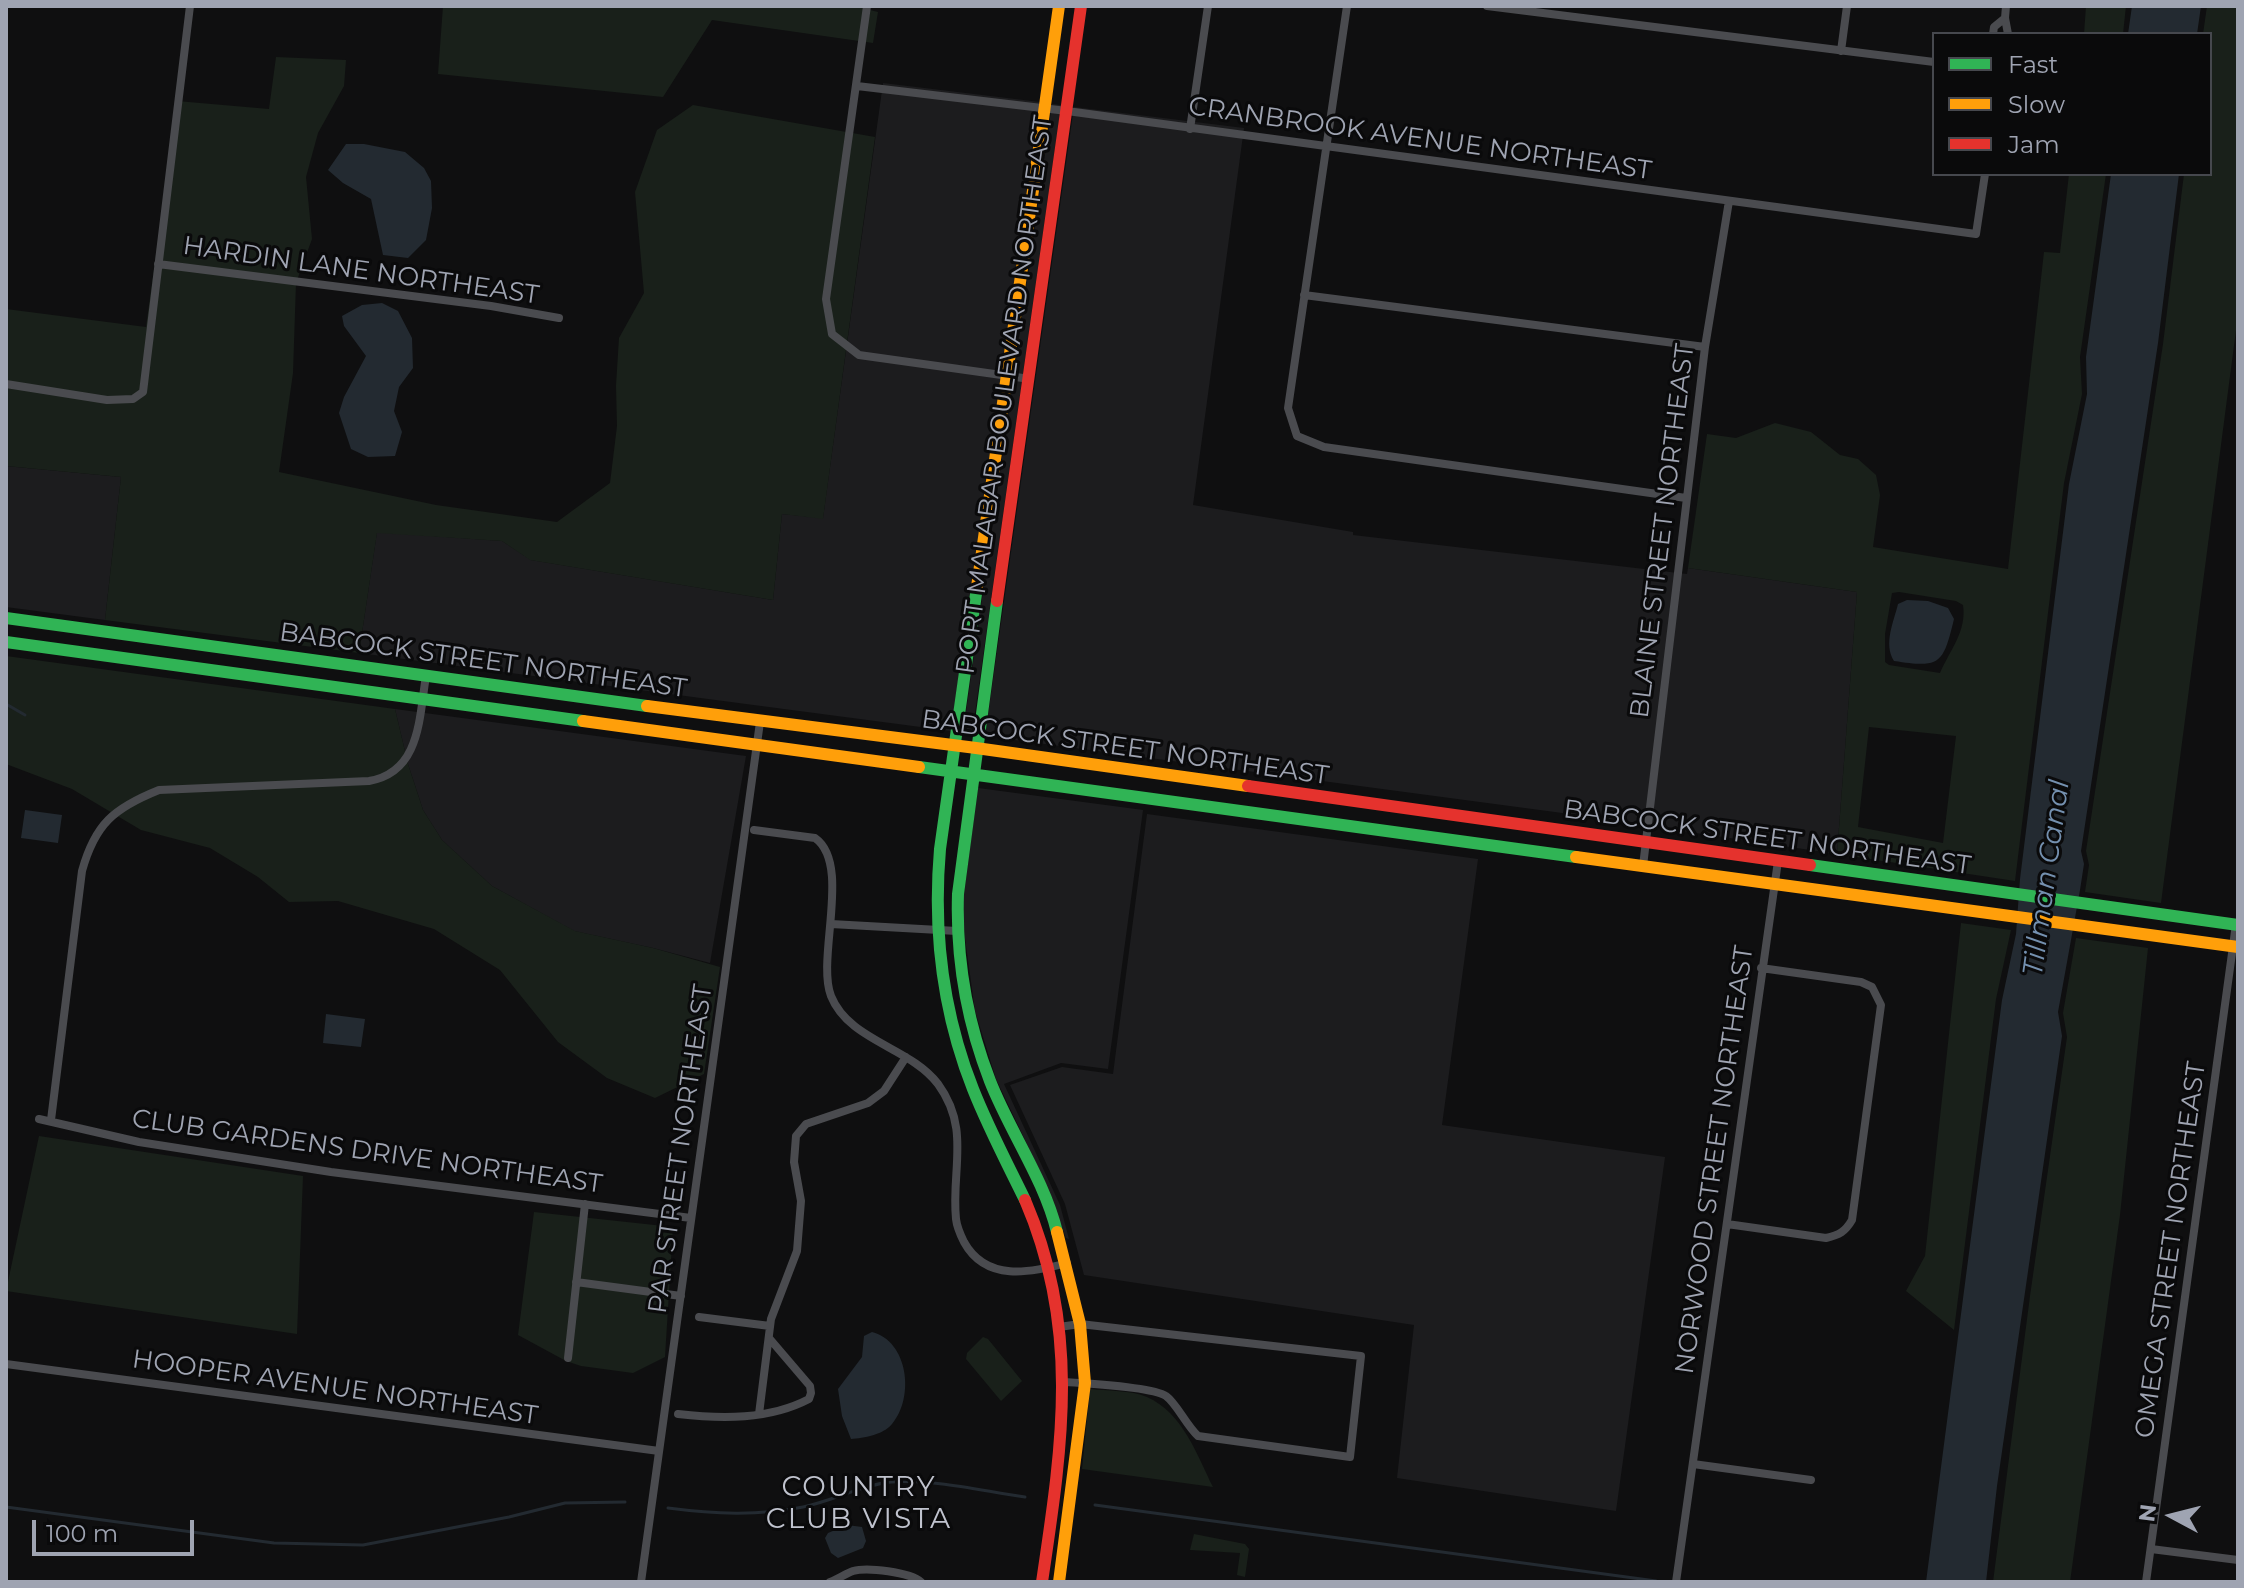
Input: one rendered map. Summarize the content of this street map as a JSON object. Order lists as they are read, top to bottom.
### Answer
{
  "streets": {
    "main road": ["PORT MALABAR BOULEVARD NORTHEAST", "BABCOCK STREET NORTHEAST"],
    "street": [
      "CRANBROOK AVENUE NORTHEAST",
      "HARDIN LANE NORTHEAST",
      "BLAINE STREET NORTHEAST",
      "PAR STREET NORTHEAST",
      "CLUB GARDENS DRIVE NORTHEAST",
      "NORWOOD STREET NORTHEAST",
      "OMEGA STREET NORTHEAST",
      "HOOPER AVENUE NORTHEAST"
    ]
  },
  "crossings": [
    ["CRANBROOK AVENUE NORTHEAST", "PORT MALABAR BOULEVARD NORTHEAST"],
    ["CRANBROOK AVENUE NORTHEAST", "BLAINE STREET NORTHEAST"],
    ["PORT MALABAR BOULEVARD NORTHEAST", "BABCOCK STREET NORTHEAST"],
    ["BLAINE STREET NORTHEAST", "BABCOCK STREET NORTHEAST"],
    ["BABCOCK STREET NORTHEAST", "PAR STREET NORTHEAST"],
    ["BABCOCK STREET NORTHEAST", "NORWOOD STREET NORTHEAST"],
    ["BABCOCK STREET NORTHEAST", "OMEGA STREET NORTHEAST"],
    ["PAR STREET NORTHEAST", "CLUB GARDENS DRIVE NORTHEAST"],
    ["PAR STREET NORTHEAST", "HOOPER AVENUE NORTHEAST"]
  ],
  "districts": ["COUNTRY CLUB VISTA"],
  "water": ["Tillman Canal"],
  "legend": ["Fast", "Slow", "Jam"],
  "scale_bar": "100 m",
  "north": "left"
}
